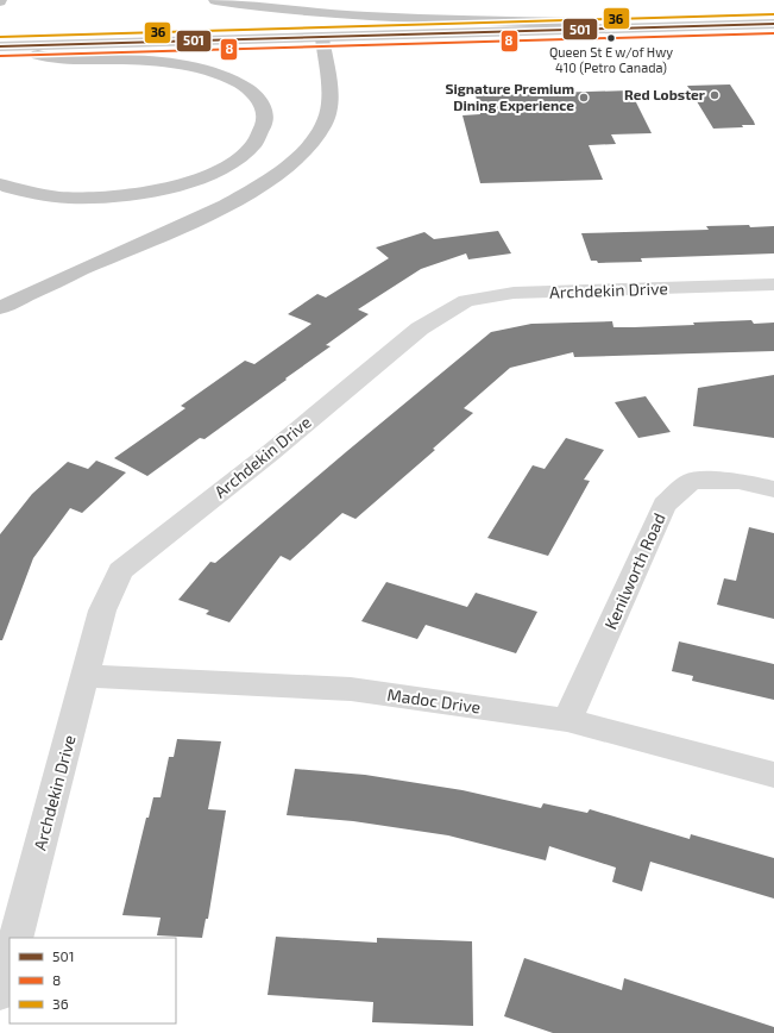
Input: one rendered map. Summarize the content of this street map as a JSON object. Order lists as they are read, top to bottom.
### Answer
{
  "streets": {
    "street": ["Archdekin Drive", "Kenilworth Road", "Madoc Drive"]
  },
  "crossings": [
    ["Archdekin Drive", "Madoc Drive"],
    ["Kenilworth Road", "Madoc Drive"]
  ],
  "places": ["Queen St E w/of Hwy 410 (Petro Canada)", "Red Lobster", "Signature Premium Dining Experience"],
  "lines": ["transit line 36", "transit line 501", "transit line 8"],
  "legend": ["501", "8", "36"]
}
